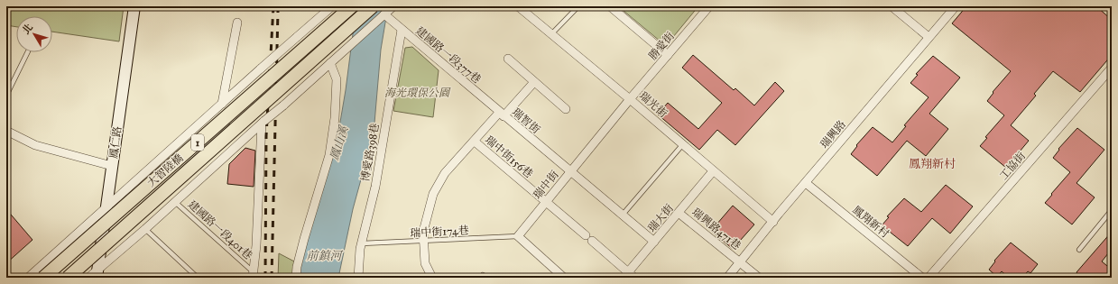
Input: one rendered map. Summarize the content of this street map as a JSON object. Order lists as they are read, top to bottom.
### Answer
{
  "streets": {
    "main road": ["1", "大智陸橋"],
    "street": [
      "勝愛街",
      "建國路一段377巷",
      "瑞光街",
      "瑞智街",
      "瑞興路",
      "鳳仁路",
      "博愛路398巷",
      "瑞中街156巷",
      "工協街",
      "瑞中街",
      "瑞大街",
      "鳳翔新村",
      "瑞興路471巷"
    ],
    "lane": ["建國路一段401巷", "瑞中街174巷"]
  },
  "crossings": [
    ["勝愛街", "瑞光街"],
    ["勝愛街", "瑞中街"],
    ["建國路一段377巷", "瑞智街"],
    ["建國路一段377巷", "博愛路398巷"],
    ["瑞光街", "瑞興路"],
    ["瑞光街", "瑞中街"],
    ["瑞光街", "瑞大街"],
    ["瑞智街", "瑞中街156巷"],
    ["瑞智街", "瑞中街"],
    ["瑞智街", "瑞大街"],
    ["瑞智街", "瑞中街174巷"],
    ["瑞興路", "鳳翔新村"],
    ["瑞興路", "瑞興路471巷"],
    ["博愛路398巷", "瑞中街174巷"],
    ["瑞中街156巷", "瑞中街"],
    ["瑞中街156巷", "瑞大街"],
    ["瑞中街", "瑞中街174巷"],
    ["瑞大街", "瑞興路471巷"]
  ],
  "districts": ["鳳翔新村"],
  "water": ["鳳山溪", "前鎮河"],
  "parks": ["海光環保公園"],
  "north": "top left"
}
